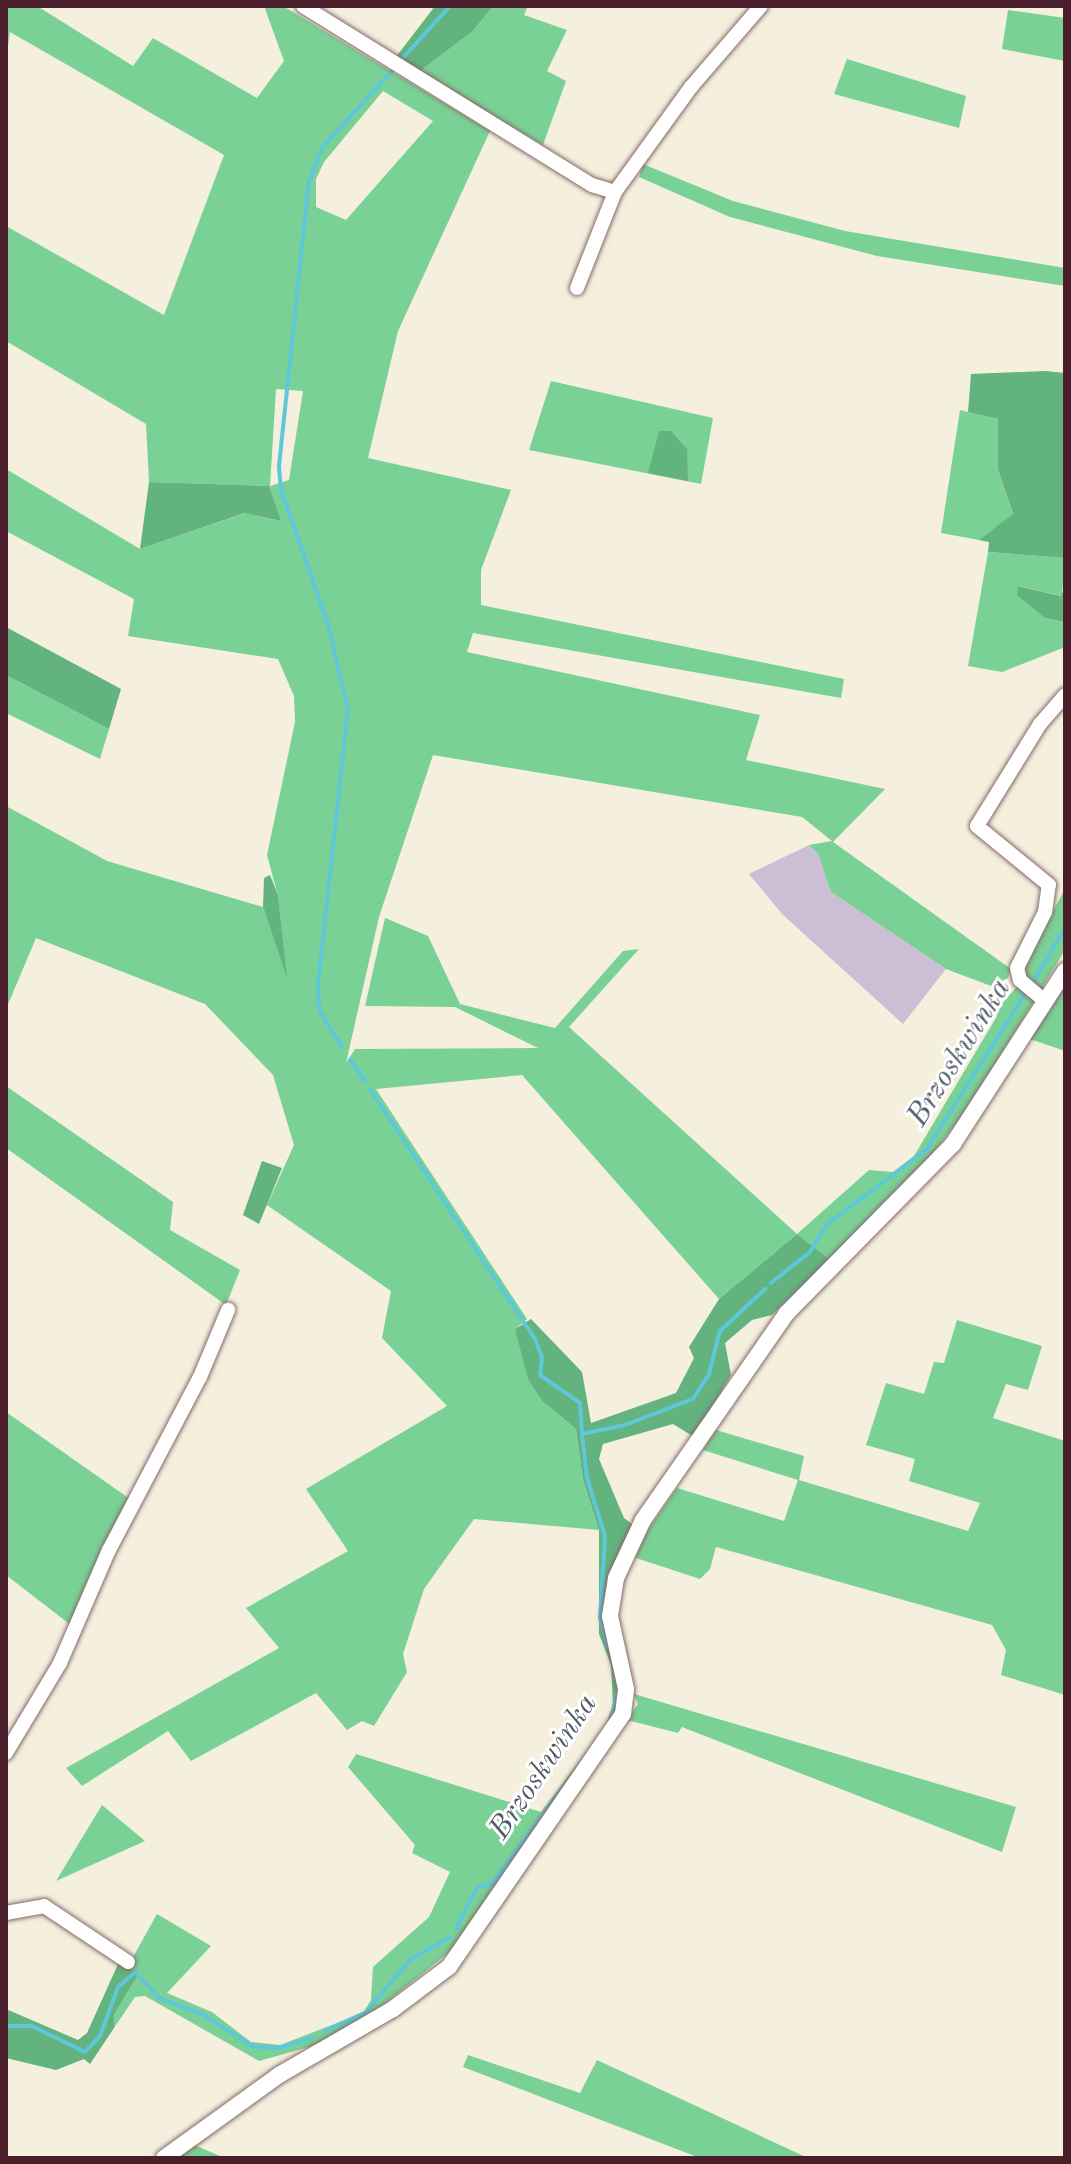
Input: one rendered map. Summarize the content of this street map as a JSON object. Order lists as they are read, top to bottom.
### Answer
{
  "water": ["Brzoskwinka"]
}
